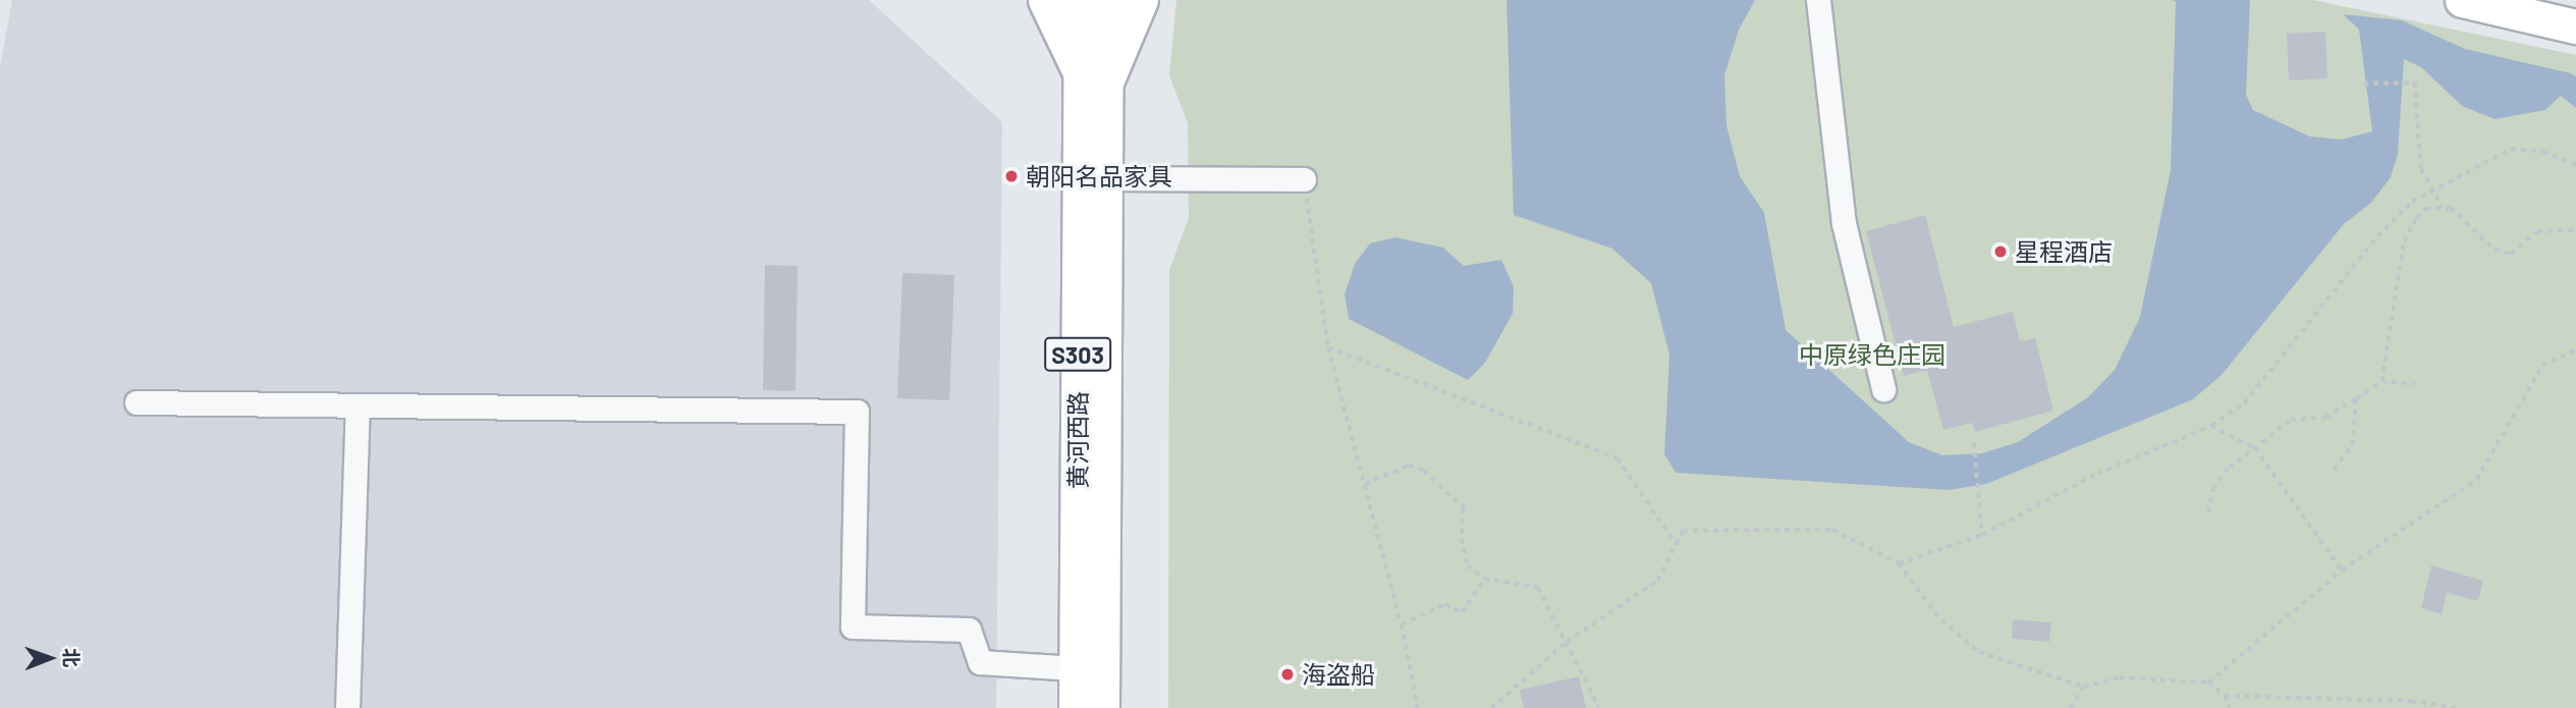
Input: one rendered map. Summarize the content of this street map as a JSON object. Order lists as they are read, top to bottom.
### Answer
{
  "streets": {
    "main road": ["S303", "黄河西路"]
  },
  "parks": ["中原绿色庄园"],
  "places": ["朝阳名品家具", "星程酒店", "海盗船"],
  "north": "right"
}
